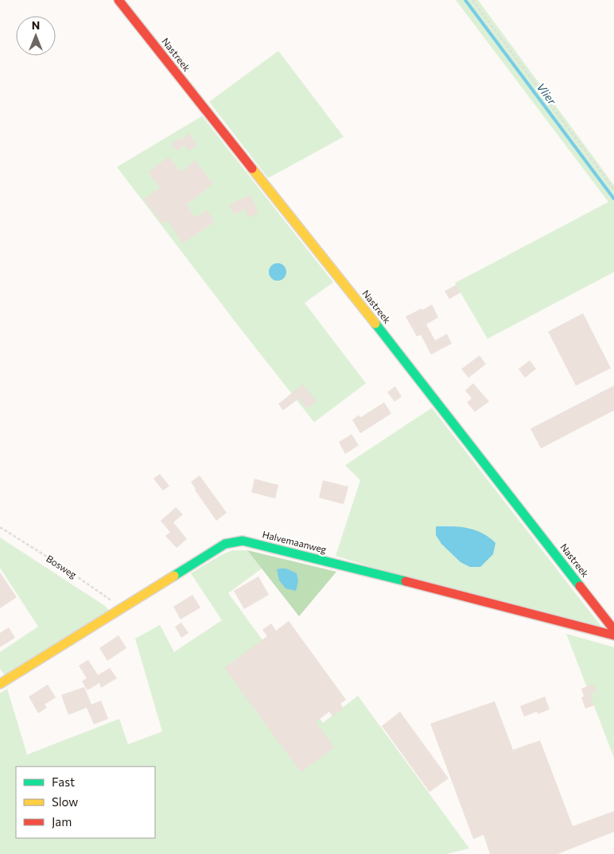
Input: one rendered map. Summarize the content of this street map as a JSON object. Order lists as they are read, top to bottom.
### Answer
{
  "streets": {
    "street": ["Nastreek", "Halvemaanweg"],
    "path": ["Bosweg"]
  },
  "crossings": [
    ["Halvemaanweg", "Bosweg"]
  ],
  "water": ["Vlier"],
  "legend": ["Fast", "Slow", "Jam"],
  "north": "top"
}
